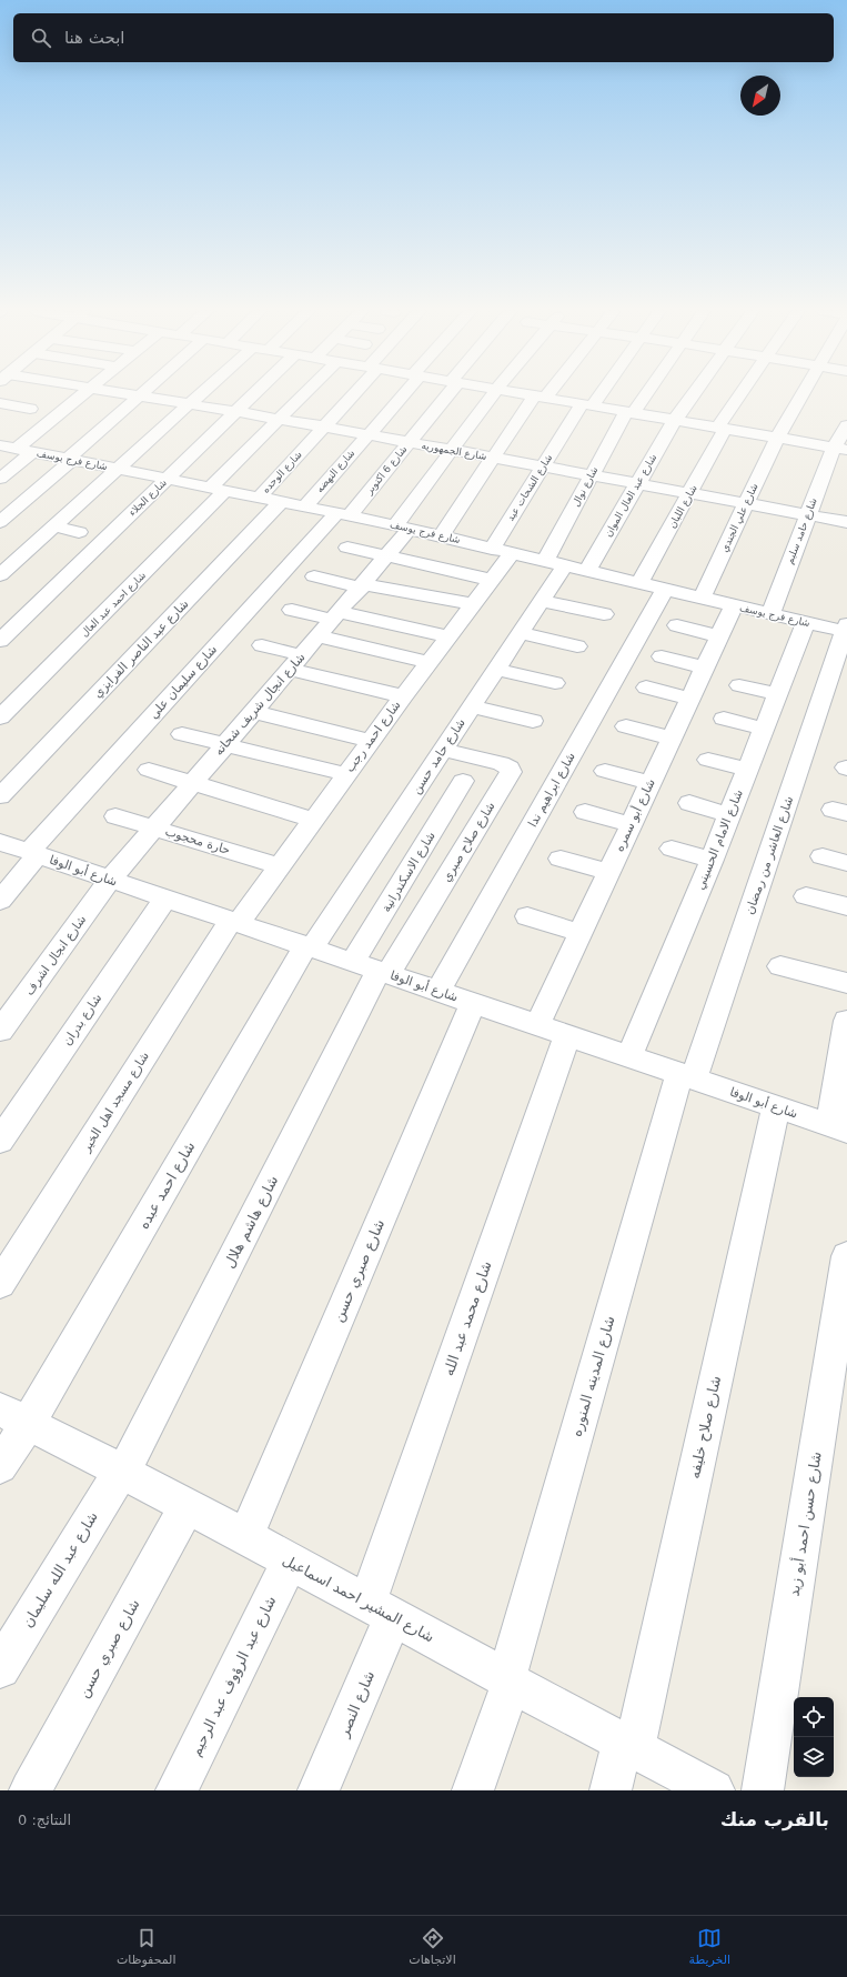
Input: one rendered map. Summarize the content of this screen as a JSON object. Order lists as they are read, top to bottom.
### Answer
{
  "streets": {
    "street": [
      "شارع الجمهوريه",
      "شارع فرج يوسف",
      "شارع 6 اكتوبر",
      "شارع النهضه",
      "شارع الوحده",
      "شارع نوال",
      "شارع الشحات عيد",
      "شارع عبد العال الموان",
      "شارع الجلاء",
      "شارع اللبان",
      "شارع علي الجندي",
      "شارع حامد سليم",
      "شارع احمد عبد العال",
      "شارع عبد الناصر الفرايزي",
      "شارع سليمان علي",
      "شارع انجال شريف شحاته",
      "شارع احمد رجب",
      "شارع حامد حسن",
      "شارع ابراهيم ندا",
      "شارع أبو سمره",
      "شارع الامام الحسيني",
      "حارة محجوب",
      "شارع صلاح صبري",
      "شارع العاشر من رمضان",
      "شارع أبو الوفا",
      "شارع الاسكندرانية",
      "شارع انجال اشرف",
      "شارع بدران",
      "شارع مسجد اهل الخير",
      "شارع احمد عبده",
      "شارع هاشم هلال",
      "شارع صبري حسن",
      "شارع محمد عبد الله",
      "شارع المدينه المنوره",
      "شارع صلاح خليفه",
      "شارع حسن احمد أبو زيد",
      "شارع عبد الله سليمان",
      "شارع المشير احمد اسماعيل",
      "شارع عبد الرؤوف عبد الرحيم",
      "شارع النصر"
    ]
  },
  "crossings": [
    ["شارع الجمهوريه", "شارع 6 اكتوبر"],
    ["شارع الجمهوريه", "شارع النهضه"],
    ["شارع الجمهوريه", "شارع الوحده"],
    ["شارع الجمهوريه", "شارع نوال"],
    ["شارع الجمهوريه", "شارع الشحات عيد"],
    ["شارع الجمهوريه", "شارع عبد العال الموان"],
    ["شارع الجمهوريه", "شارع الجلاء"],
    ["شارع الجمهوريه", "شارع اللبان"],
    ["شارع الجمهوريه", "شارع علي الجندي"],
    ["شارع الجمهوريه", "شارع حامد سليم"],
    ["شارع الجمهوريه", "شارع احمد عبد العال"],
    ["شارع الجمهوريه", "شارع انجال شريف شحاته"],
    ["شارع فرج يوسف", "شارع 6 اكتوبر"],
    ["شارع فرج يوسف", "شارع النهضه"],
    ["شارع فرج يوسف", "شارع الوحده"],
    ["شارع فرج يوسف", "شارع نوال"],
    ["شارع فرج يوسف", "شارع الشحات عيد"],
    ["شارع فرج يوسف", "شارع عبد العال الموان"],
    ["شارع فرج يوسف", "شارع الجلاء"],
    ["شارع فرج يوسف", "شارع اللبان"],
    ["شارع فرج يوسف", "شارع علي الجندي"],
    ["شارع فرج يوسف", "شارع حامد سليم"],
    ["شارع فرج يوسف", "شارع احمد عبد العال"],
    ["شارع فرج يوسف", "شارع عبد الناصر الفرايزي"],
    ["شارع فرج يوسف", "شارع سليمان علي"],
    ["شارع فرج يوسف", "شارع انجال شريف شحاته"],
    ["شارع فرج يوسف", "شارع احمد رجب"],
    ["شارع فرج يوسف", "شارع حامد حسن"],
    ["شارع فرج يوسف", "شارع ابراهيم ندا"],
    ["شارع فرج يوسف", "شارع أبو سمره"],
    ["شارع فرج يوسف", "شارع الامام الحسيني"],
    ["شارع فرج يوسف", "شارع العاشر من رمضان"],
    ["شارع 6 اكتوبر", "شارع سليمان علي"],
    ["شارع نوال", "شارع حامد حسن"],
    ["شارع الشحات عيد", "شارع احمد رجب"],
    ["شارع سليمان علي", "شارع أبو الوفا"],
    ["شارع انجال شريف شحاته", "حارة محجوب"],
    ["شارع انجال شريف شحاته", "شارع أبو الوفا"],
    ["شارع انجال شريف شحاته", "شارع انجال اشرف"],
    ["شارع احمد رجب", "حارة محجوب"],
    ["شارع احمد رجب", "شارع أبو الوفا"],
    ["شارع احمد رجب", "شارع مسجد اهل الخير"],
    ["شارع حامد حسن", "شارع صلاح صبري"],
    ["شارع حامد حسن", "شارع أبو الوفا"],
    ["شارع حامد حسن", "شارع احمد عبده"],
    ["شارع ابراهيم ندا", "شارع أبو الوفا"],
    ["شارع أبو سمره", "شارع أبو الوفا"],
    ["شارع الامام الحسيني", "شارع أبو الوفا"],
    ["شارع صلاح صبري", "شارع أبو الوفا"],
    ["شارع صلاح صبري", "شارع الاسكندرانية"],
    ["شارع صلاح صبري", "شارع هاشم هلال"],
    ["شارع العاشر من رمضان", "شارع أبو الوفا"],
    ["شارع العاشر من رمضان", "شارع المدينه المنوره"],
    ["شارع أبو الوفا", "شارع الاسكندرانية"],
    ["شارع أبو الوفا", "شارع انجال اشرف"],
    ["شارع أبو الوفا", "شارع بدران"],
    ["شارع أبو الوفا", "شارع مسجد اهل الخير"],
    ["شارع أبو الوفا", "شارع احمد عبده"],
    ["شارع أبو الوفا", "شارع هاشم هلال"],
    ["شارع أبو الوفا", "شارع صبري حسن"],
    ["شارع أبو الوفا", "شارع محمد عبد الله"],
    ["شارع أبو الوفا", "شارع المدينه المنوره"],
    ["شارع أبو الوفا", "شارع صلاح خليفه"],
    ["شارع الاسكندرانية", "شارع هاشم هلال"],
    ["شارع احمد عبده", "شارع المشير احمد اسماعيل"],
    ["شارع هاشم هلال", "شارع عبد الله سليمان"],
    ["شارع هاشم هلال", "شارع المشير احمد اسماعيل"],
    ["شارع صبري حسن", "شارع المشير احمد اسماعيل"],
    ["شارع محمد عبد الله", "شارع المشير احمد اسماعيل"],
    ["شارع محمد عبد الله", "شارع النصر"],
    ["شارع المدينه المنوره", "شارع المشير احمد اسماعيل"],
    ["شارع صلاح خليفه", "شارع المشير احمد اسماعيل"],
    ["شارع عبد الله سليمان", "شارع المشير احمد اسماعيل"],
    ["شارع المشير احمد اسماعيل", "شارع عبد الرؤوف عبد الرحيم"],
    ["شارع المشير احمد اسماعيل", "شارع النصر"]
  ],
  "north": "bottom left",
  "page": {
    "search": "ابحث هنا",
    "heading": ["بالقرب منك", "النتائج: 0"],
    "nav": ["الخريطة", "الاتجاهات", "المحفوظات"]
  }
}
